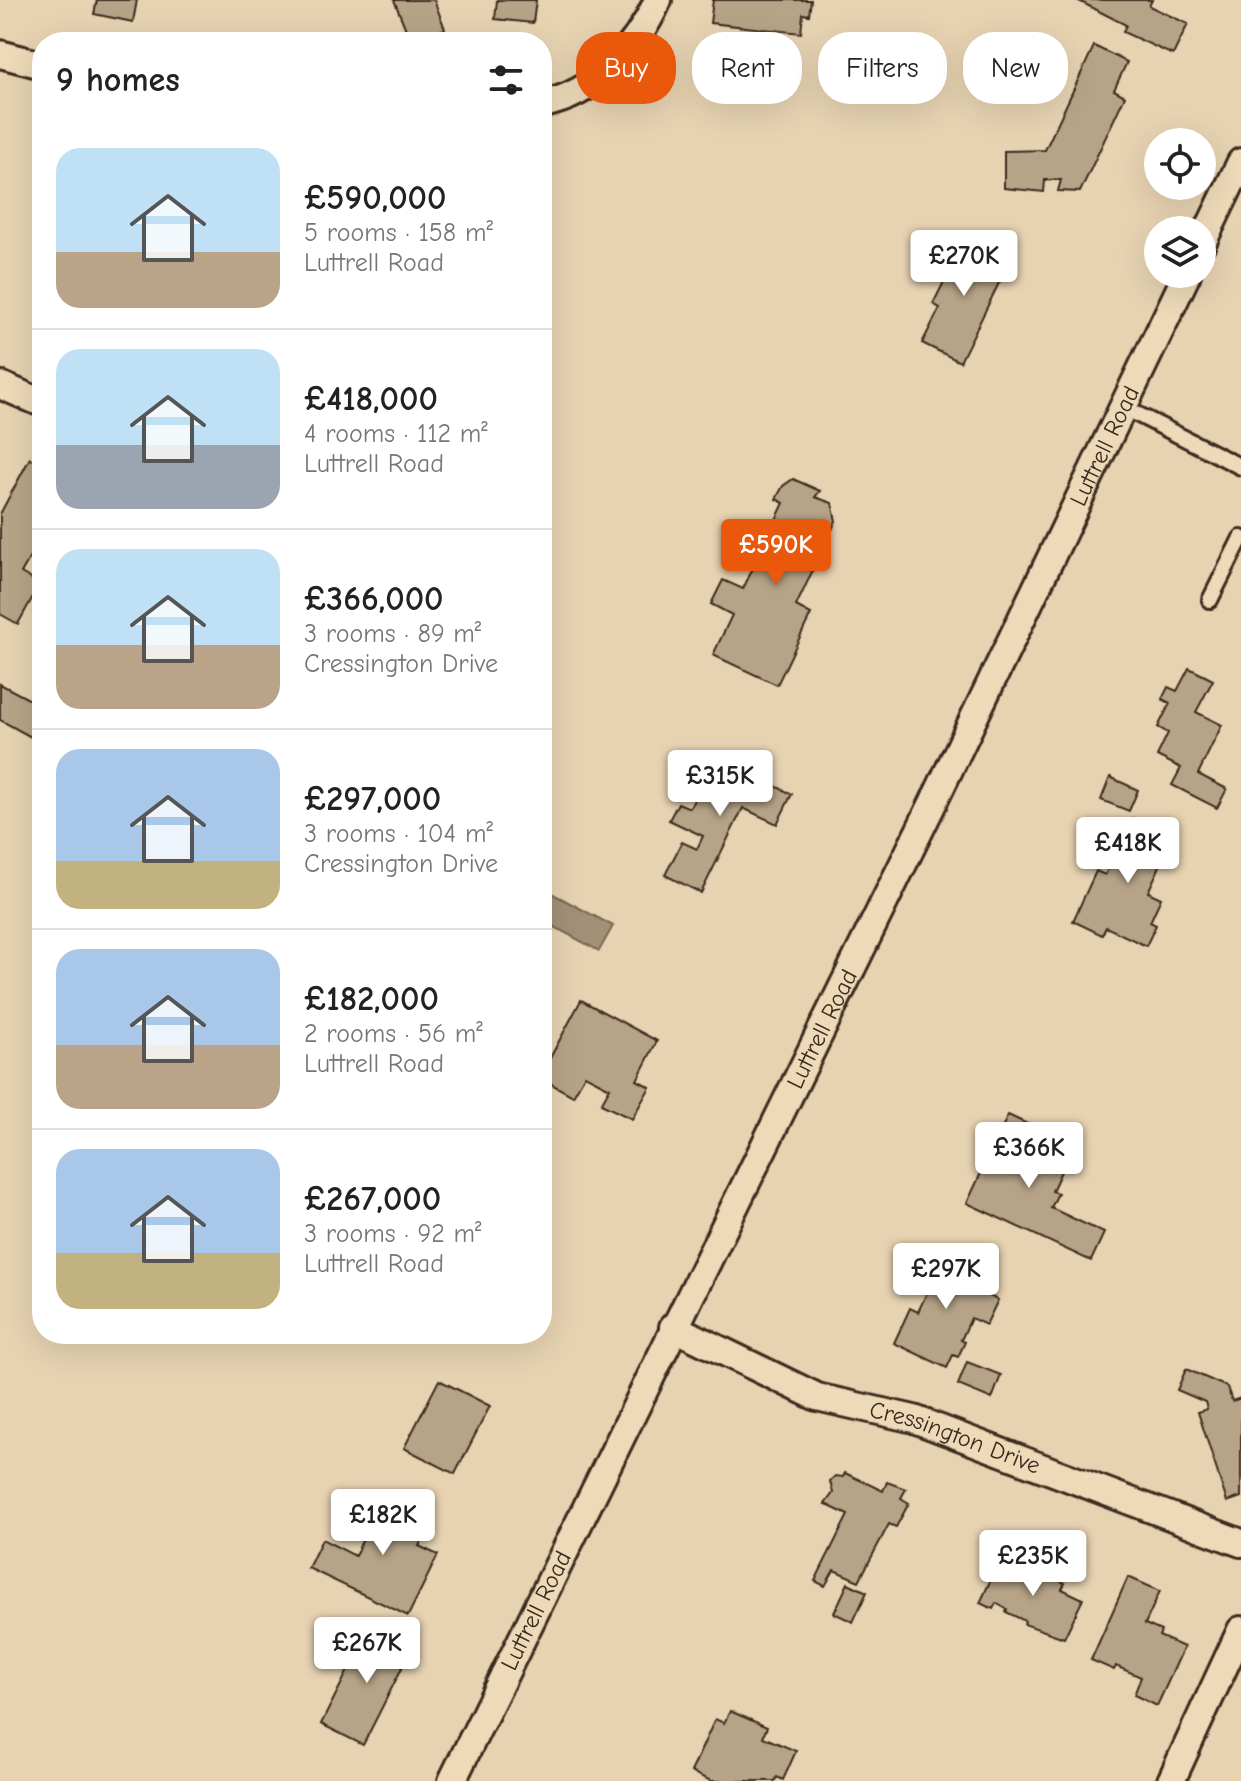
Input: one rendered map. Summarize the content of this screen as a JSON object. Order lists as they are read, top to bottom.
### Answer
{
  "streets": {
    "street": ["Luttrell Road", "Cressington Drive"]
  },
  "crossings": [
    ["Luttrell Road", "Cressington Drive"]
  ],
  "page": {
    "chip": [
      "Buy",
      "Rent",
      "Filters",
      "New"
    ],
    "heading": "9 homes",
    "list": [
      {
        "name": "£590,000",
        "note": "5 rooms · 158 m² · Luttrell Road"
      },
      {
        "name": "£418,000",
        "note": "4 rooms · 112 m² · Luttrell Road"
      },
      {
        "name": "£366,000",
        "note": "3 rooms · 89 m² · Cressington Drive"
      },
      {
        "name": "£297,000",
        "note": "3 rooms · 104 m² · Cressington Drive"
      },
      {
        "name": "£182,000",
        "note": "2 rooms · 56 m² · Luttrell Road"
      },
      {
        "name": "£267,000",
        "note": "3 rooms · 92 m² · Luttrell Road"
      }
    ],
    "price": [
      "£270K",
      "£590K",
      "£315K",
      "£418K",
      "£366K",
      "£297K",
      "£182K",
      "£235K",
      "£267K"
    ]
  }
}
